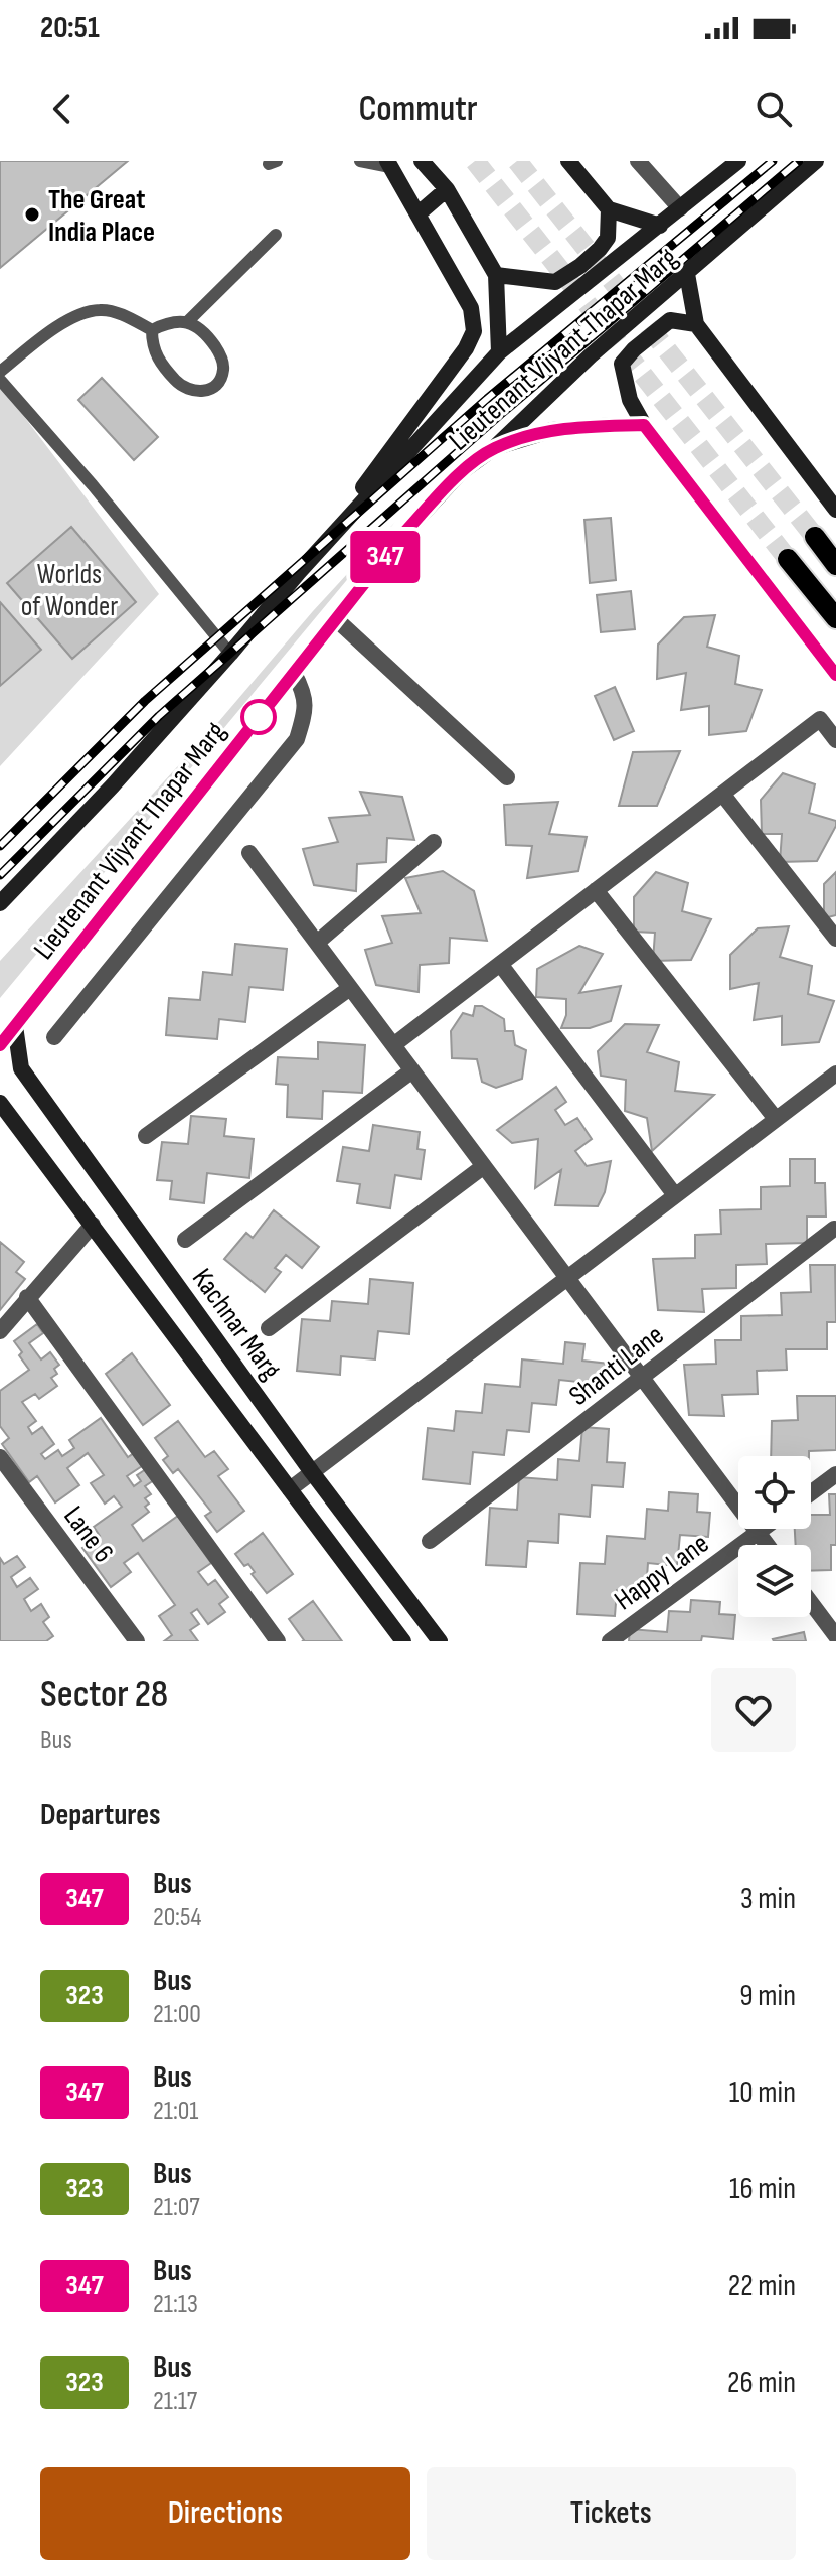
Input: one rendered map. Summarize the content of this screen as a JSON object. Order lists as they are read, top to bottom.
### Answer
{
  "streets": {
    "main road": ["Lieutenant Vijyant Thapar Marg", "Kachnar Marg"],
    "street": ["Shanti Lane", "Lane 6", "Happy Lane"]
  },
  "crossings": [
    ["Lieutenant Vijyant Thapar Marg", "Kachnar Marg"]
  ],
  "parks": ["Worlds of Wonder"],
  "places": ["The Great India Place"],
  "lines": ["bus line 347"],
  "page": {
    "status": "20:51",
    "header": "Commutr",
    "on_map": "347",
    "heading": [
      ["Sector 28", "Bus"],
      "Departures"
    ],
    "list": [
      {
        "mark": "347",
        "name": "Bus",
        "note": "20:54",
        "value": "3 min"
      },
      {
        "mark": "323",
        "name": "Bus",
        "note": "21:00",
        "value": "9 min"
      },
      {
        "mark": "347",
        "name": "Bus",
        "note": "21:01",
        "value": "10 min"
      },
      {
        "mark": "323",
        "name": "Bus",
        "note": "21:07",
        "value": "16 min"
      },
      {
        "mark": "347",
        "name": "Bus",
        "note": "21:13",
        "value": "22 min"
      },
      {
        "mark": "323",
        "name": "Bus",
        "note": "21:17",
        "value": "26 min"
      }
    ],
    "buttons": ["Directions", "Tickets"]
  }
}
